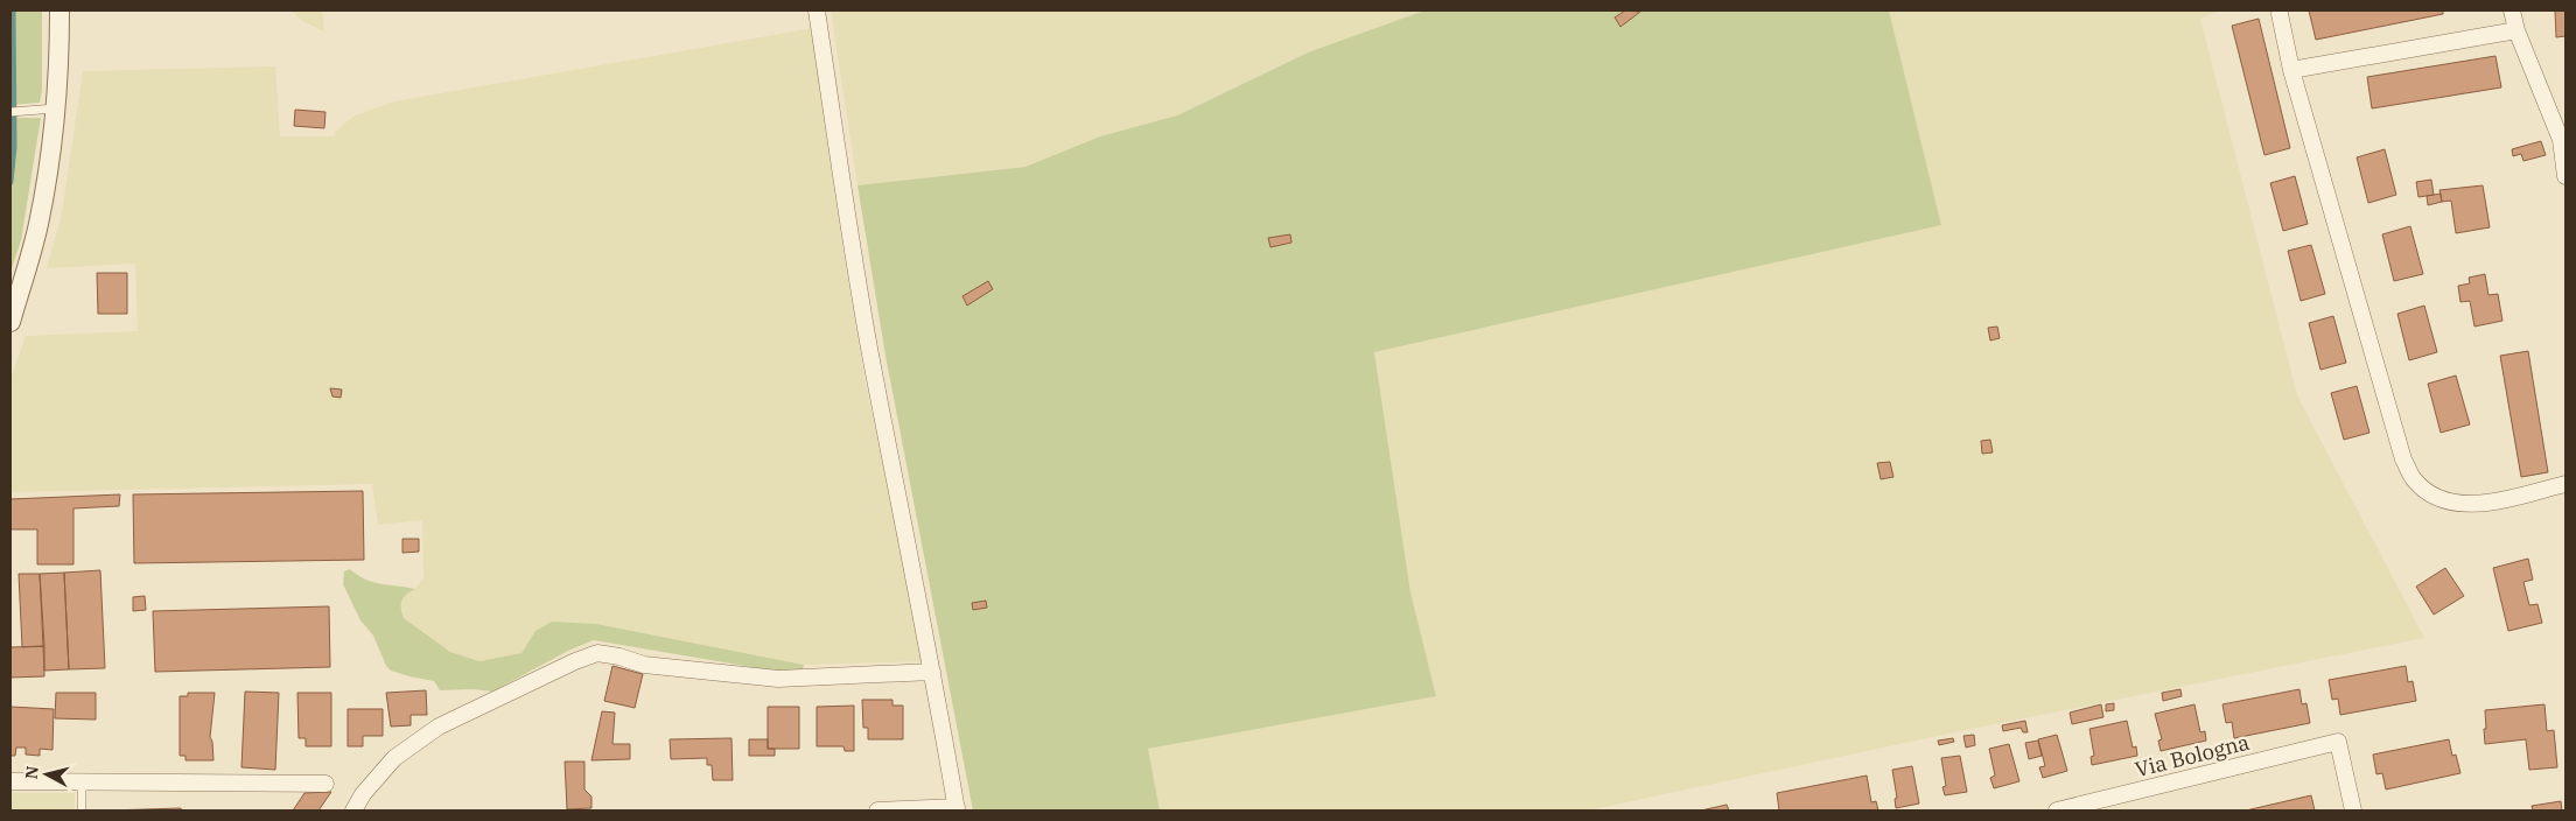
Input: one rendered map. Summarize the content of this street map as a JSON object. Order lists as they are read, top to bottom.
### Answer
{
  "streets": {
    "street": ["Via Bologna"]
  },
  "north": "left"
}
